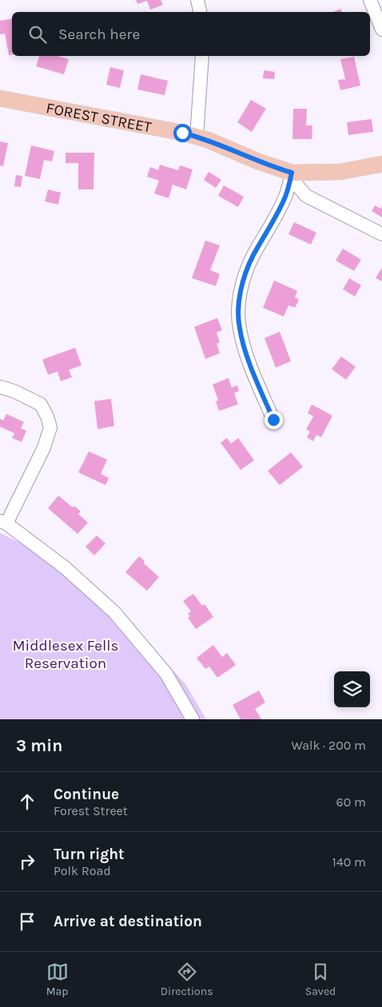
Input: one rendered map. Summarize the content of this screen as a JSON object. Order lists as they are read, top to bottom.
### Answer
{
  "streets": {
    "main road": ["FOREST STREET"]
  },
  "parks": ["Middlesex Fells Reservation"],
  "page": {
    "search": "Search here",
    "heading": ["3 min", "Walk · 200 m"],
    "list": [
      ["Continue", "Forest Street", "60 m"],
      ["Turn right", "Polk Road", "140 m"],
      "Arrive at destination"
    ],
    "nav": ["Map", "Directions", "Saved"]
  }
}
